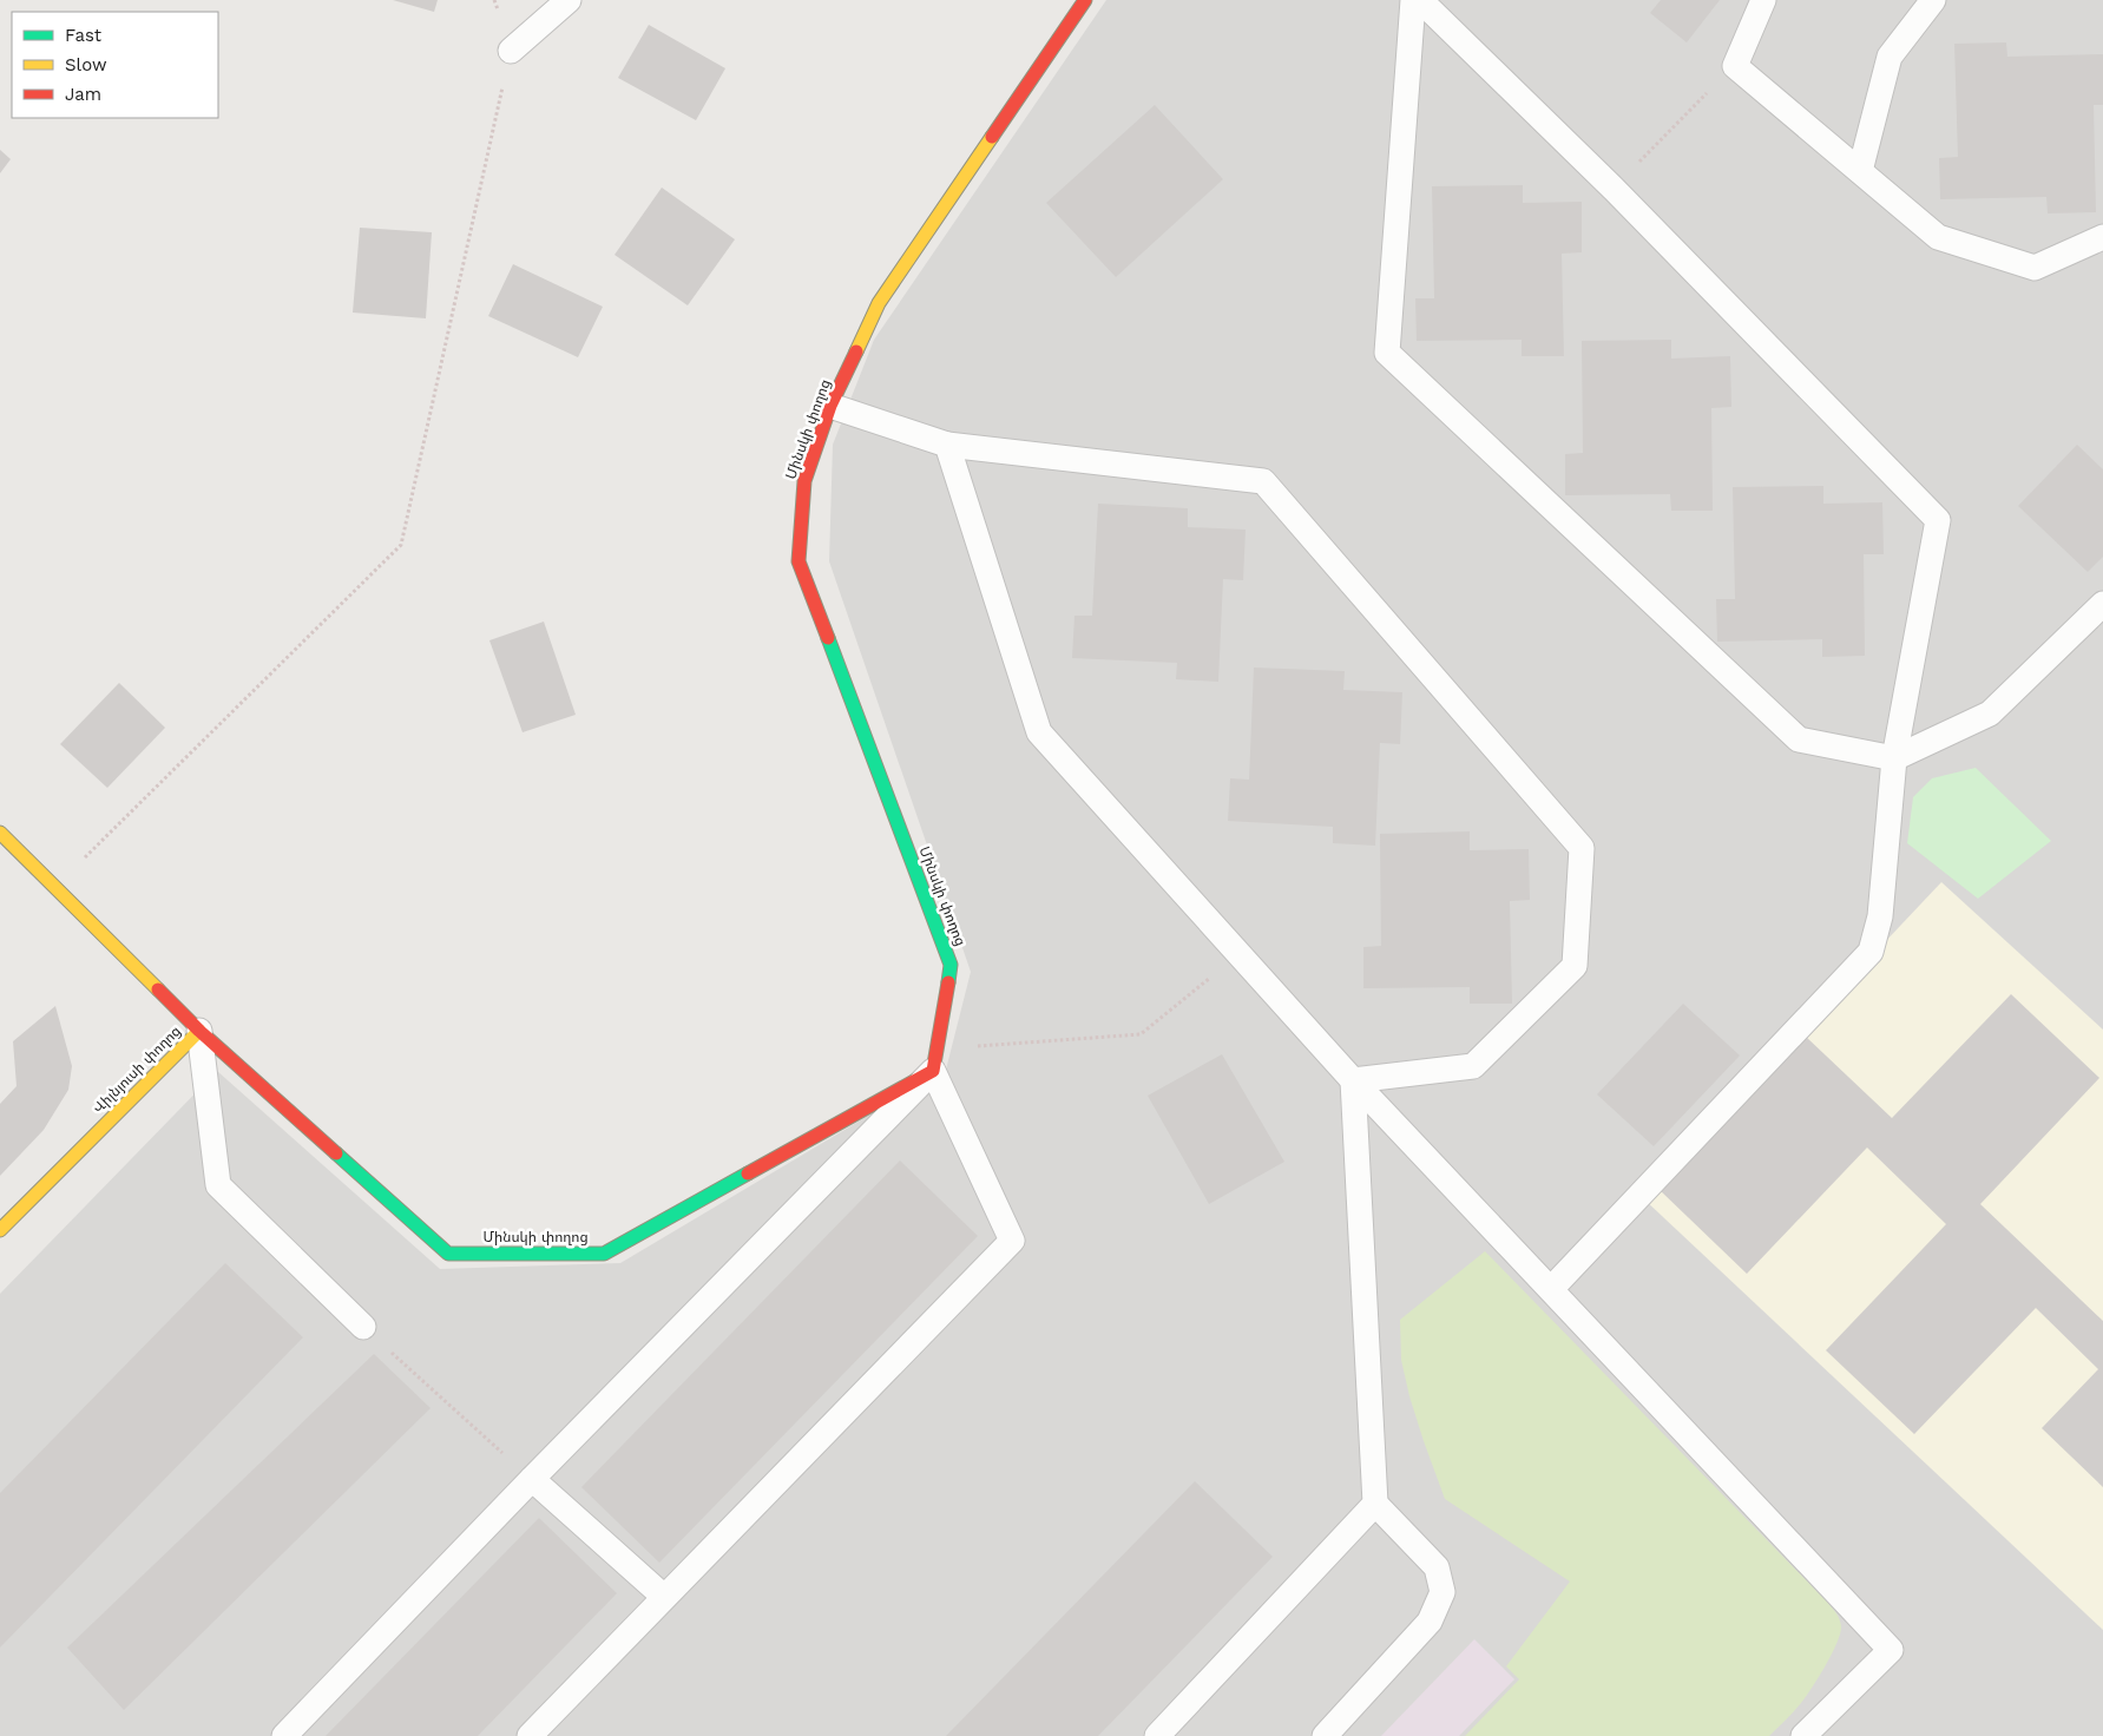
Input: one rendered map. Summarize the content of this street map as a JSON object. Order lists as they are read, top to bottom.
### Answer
{
  "streets": {
    "main road": ["Մինսկի փողոց", "Վիլնյուսի փողոց"]
  },
  "crossings": [
    ["Մինսկի փողոց", "Վիլնյուսի փողոց"]
  ],
  "legend": ["Fast", "Slow", "Jam"]
}
